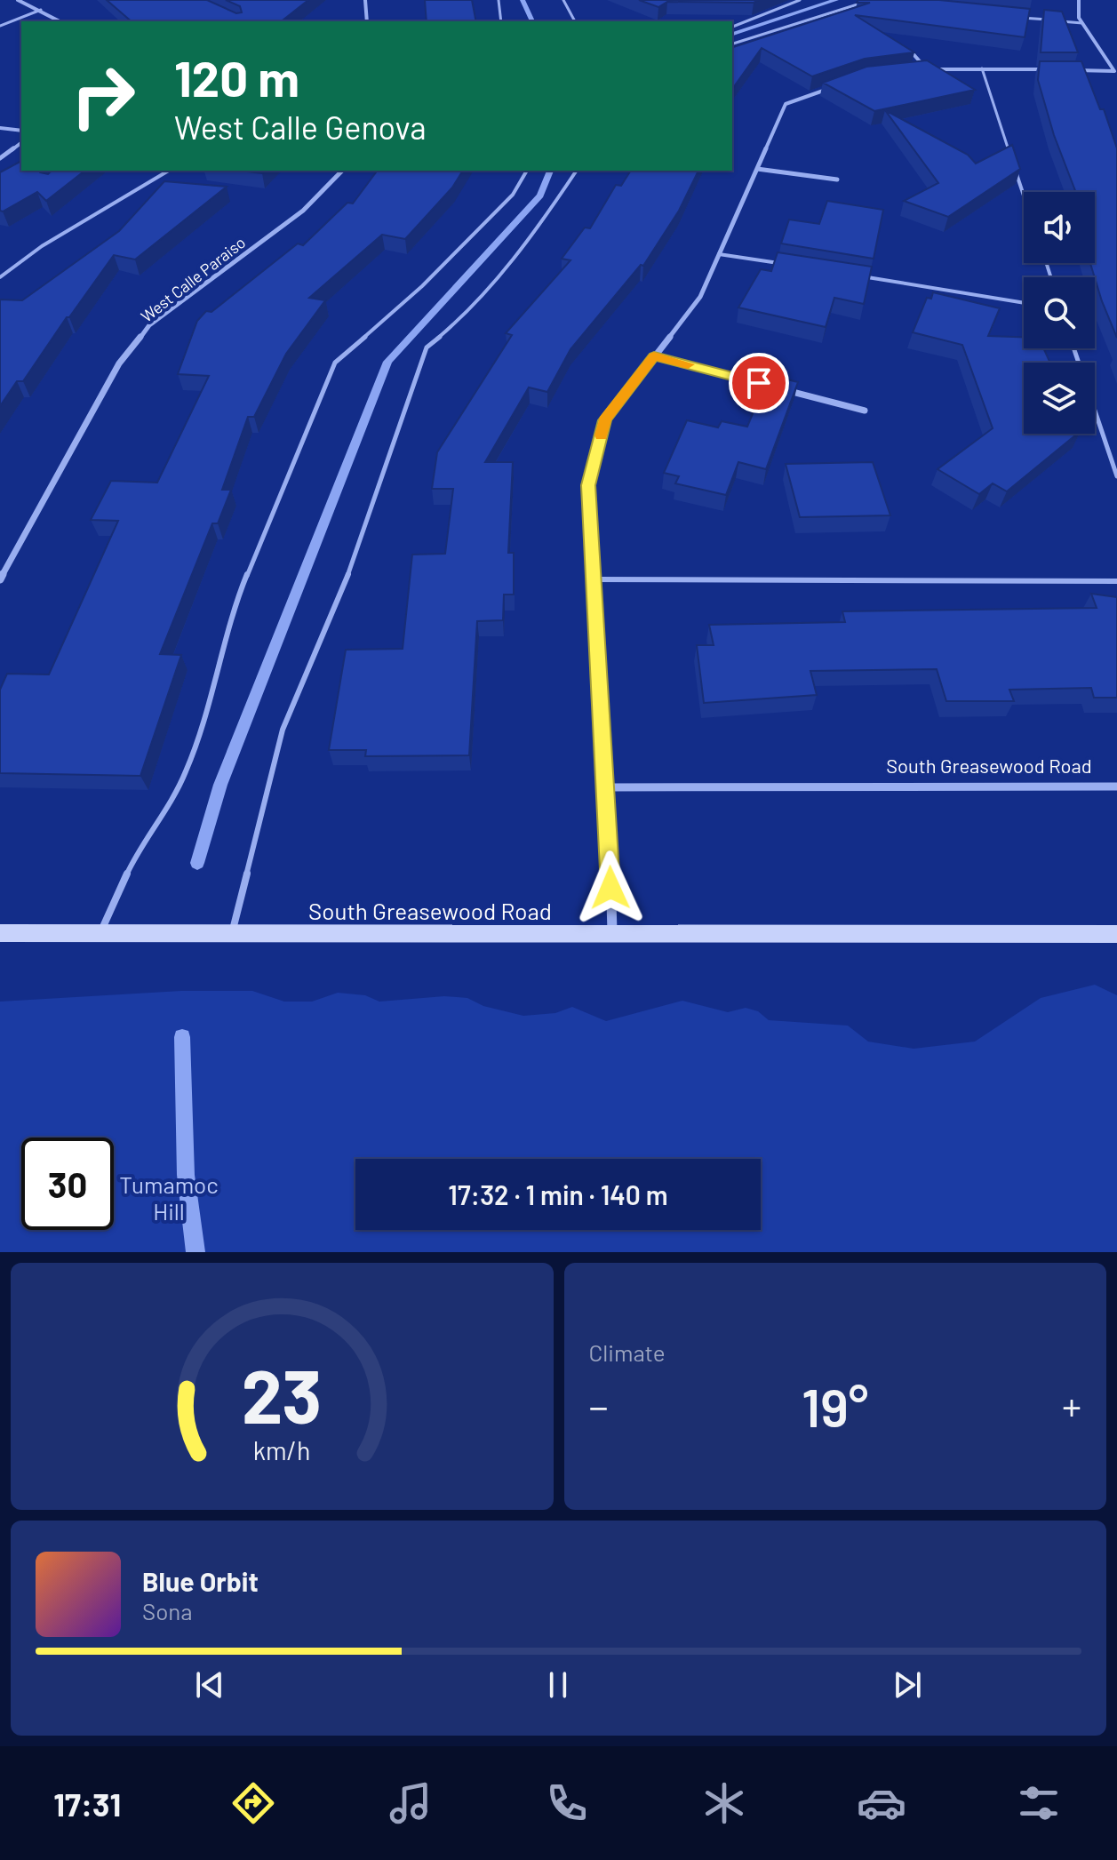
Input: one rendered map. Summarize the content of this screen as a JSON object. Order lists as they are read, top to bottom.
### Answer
{
  "streets": {
    "main road": ["South Greasewood Road"],
    "street": ["West Calle Paraiso"]
  },
  "parks": ["Tumamoc Hill"],
  "page": {
    "turn": ["120 m", "West Calle Genova"],
    "limit": "30",
    "trip": "17:32 · 1 min · 140 m",
    "tile": "Climate",
    "heat": ["−", "19°", "+"],
    "song": ["Blue Orbit", "Sona"],
    "tabs": "17:31",
    "gauge": ["23", "km/h"]
  }
}
